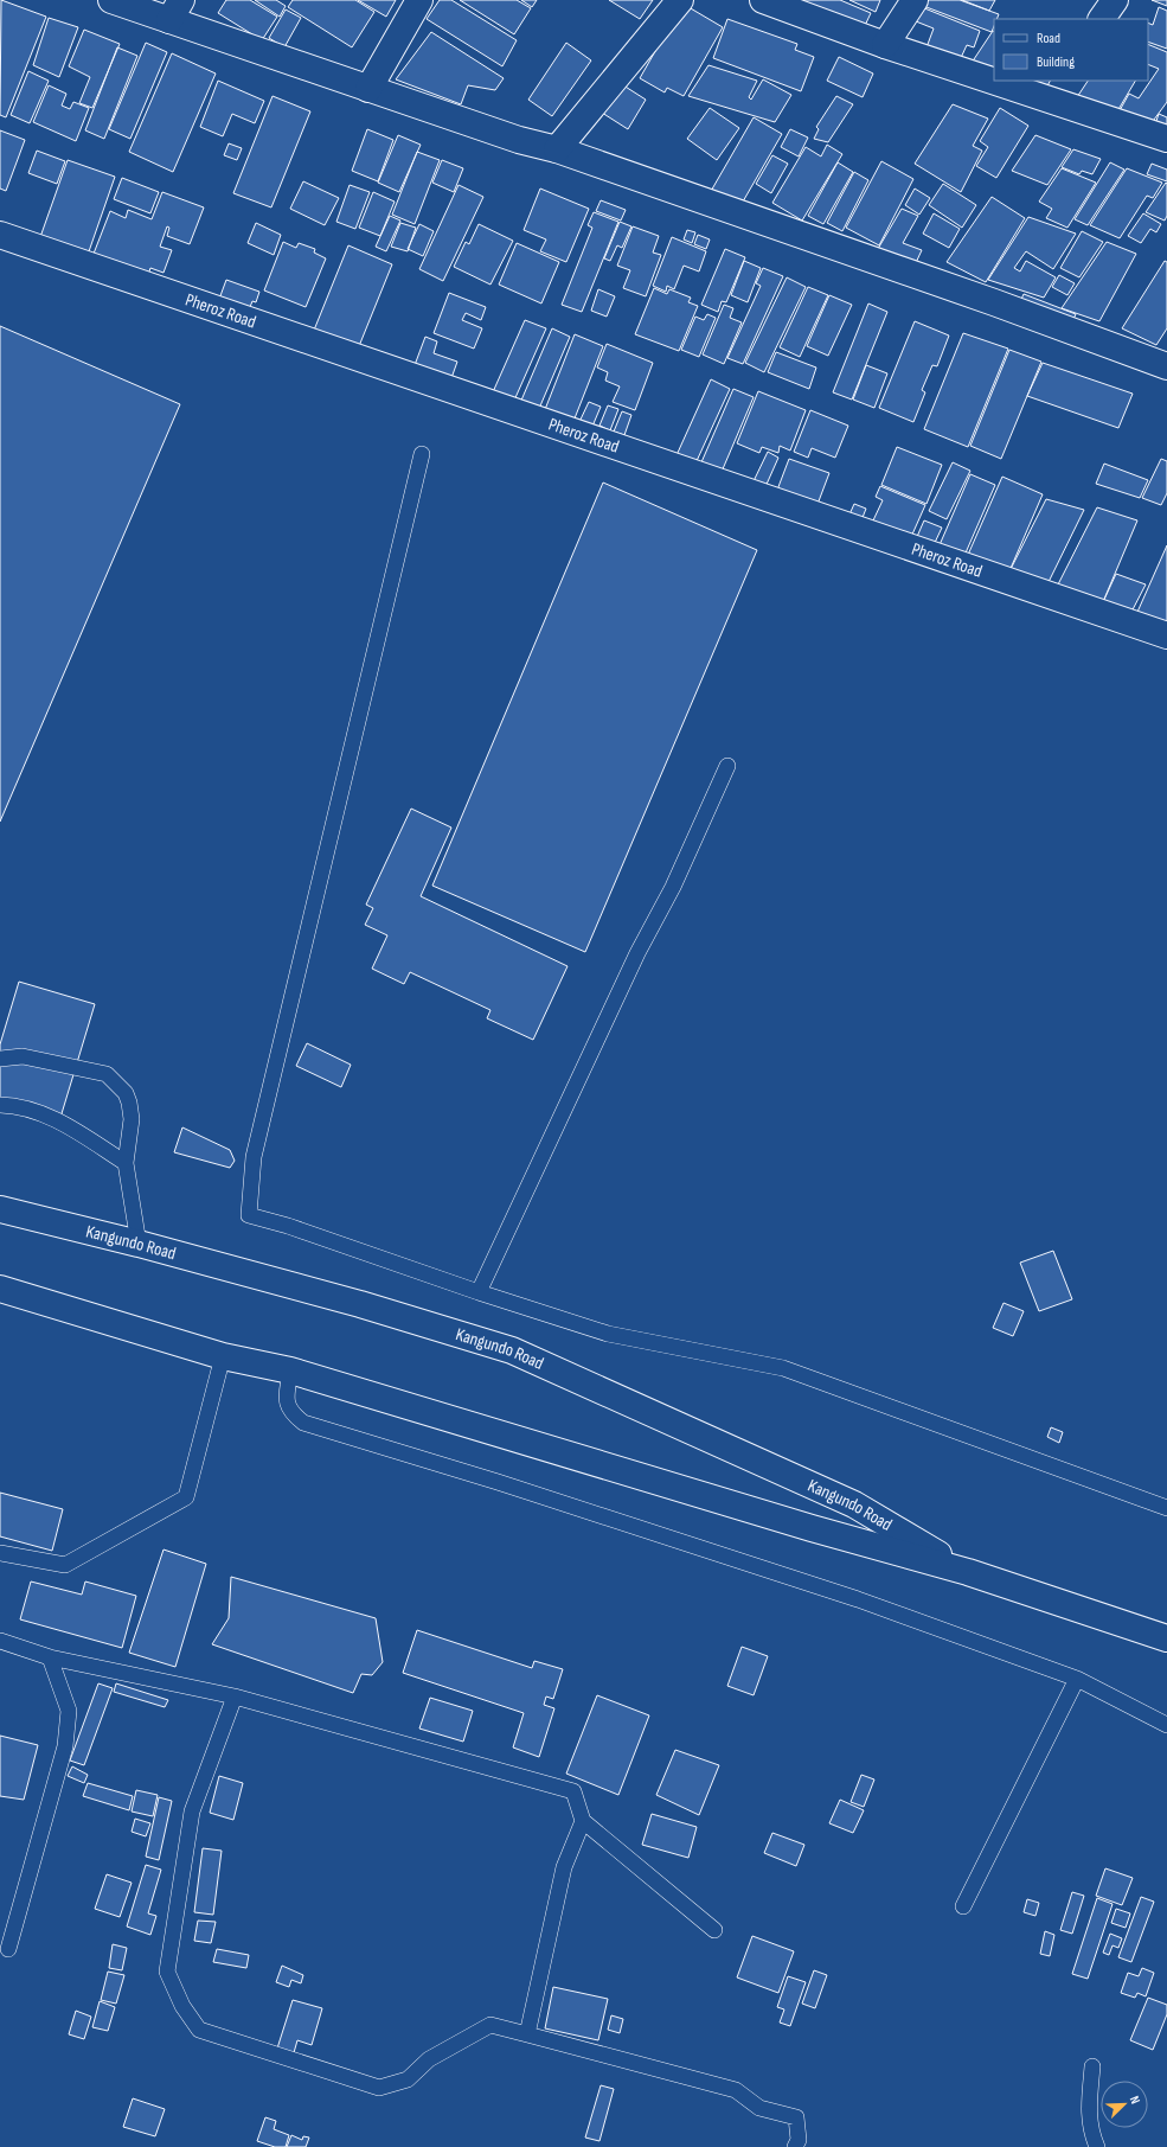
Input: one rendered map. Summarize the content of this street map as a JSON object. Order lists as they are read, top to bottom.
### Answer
{
  "streets": {
    "main road": ["Pheroz Road", "Kangundo Road"]
  },
  "legend": ["Road", "Building"],
  "north": "top right"
}
